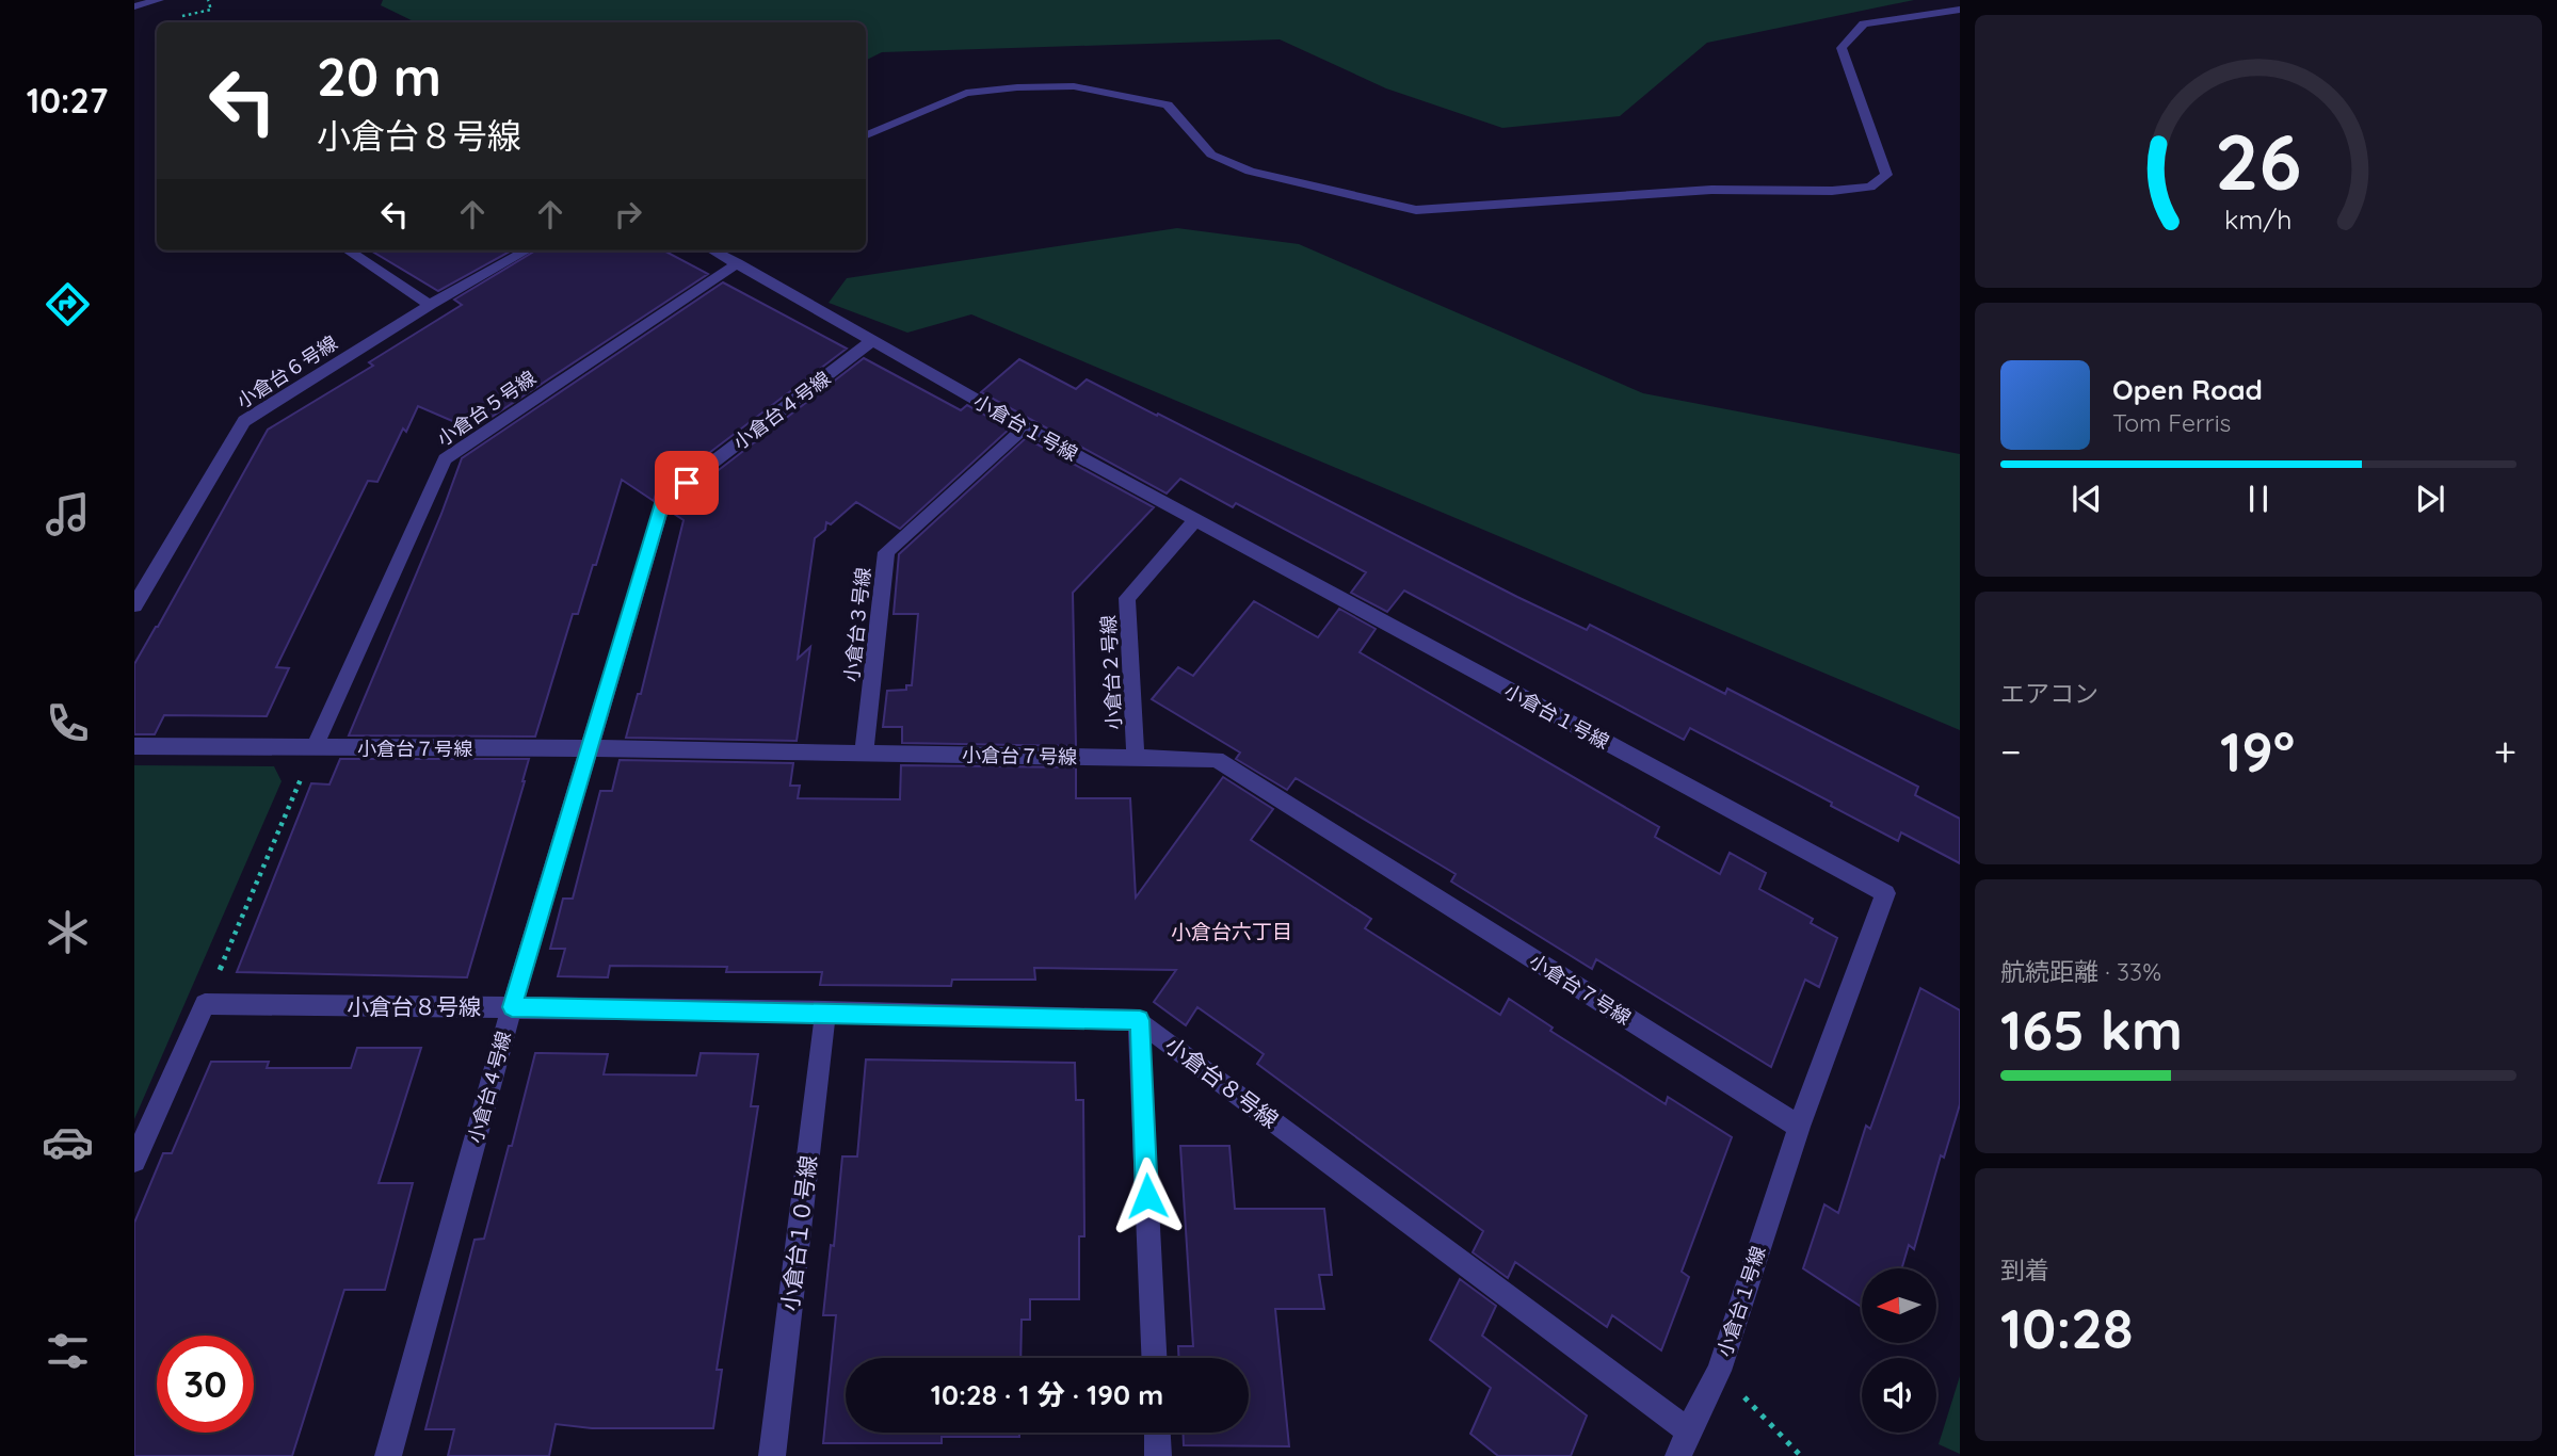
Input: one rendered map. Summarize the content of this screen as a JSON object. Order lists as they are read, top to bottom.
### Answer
{
  "streets": {
    "street": [
      "小倉台６号線",
      "小倉台５号線",
      "小倉台４号線",
      "小倉台１号線",
      "小倉台３号線",
      "小倉台２号線",
      "小倉台７号線",
      "小倉台８号線",
      "小倉台１０号線"
    ]
  },
  "crossings": [
    ["小倉台５号線", "小倉台１号線"],
    ["小倉台５号線", "小倉台７号線"],
    ["小倉台４号線", "小倉台１号線"],
    ["小倉台４号線", "小倉台７号線"],
    ["小倉台４号線", "小倉台８号線"],
    ["小倉台１号線", "小倉台３号線"],
    ["小倉台１号線", "小倉台２号線"],
    ["小倉台１号線", "小倉台７号線"],
    ["小倉台１号線", "小倉台８号線"],
    ["小倉台３号線", "小倉台７号線"],
    ["小倉台２号線", "小倉台７号線"],
    ["小倉台８号線", "小倉台１０号線"]
  ],
  "districts": ["小倉台六丁目"],
  "north": "left",
  "page": {
    "tabs": "10:27",
    "turn": ["20 m", "小倉台８号線"],
    "song": ["Open Road", "Tom Ferris"],
    "tile": [
      "エアコン",
      ["航続距離 · 33%", "165 km"],
      ["到着", "10:28"]
    ],
    "heat": ["−", "19°", "+"],
    "limit": "30",
    "trip": "10:28 · 1 分 · 190 m",
    "gauge": ["26", "km/h"]
  }
}
